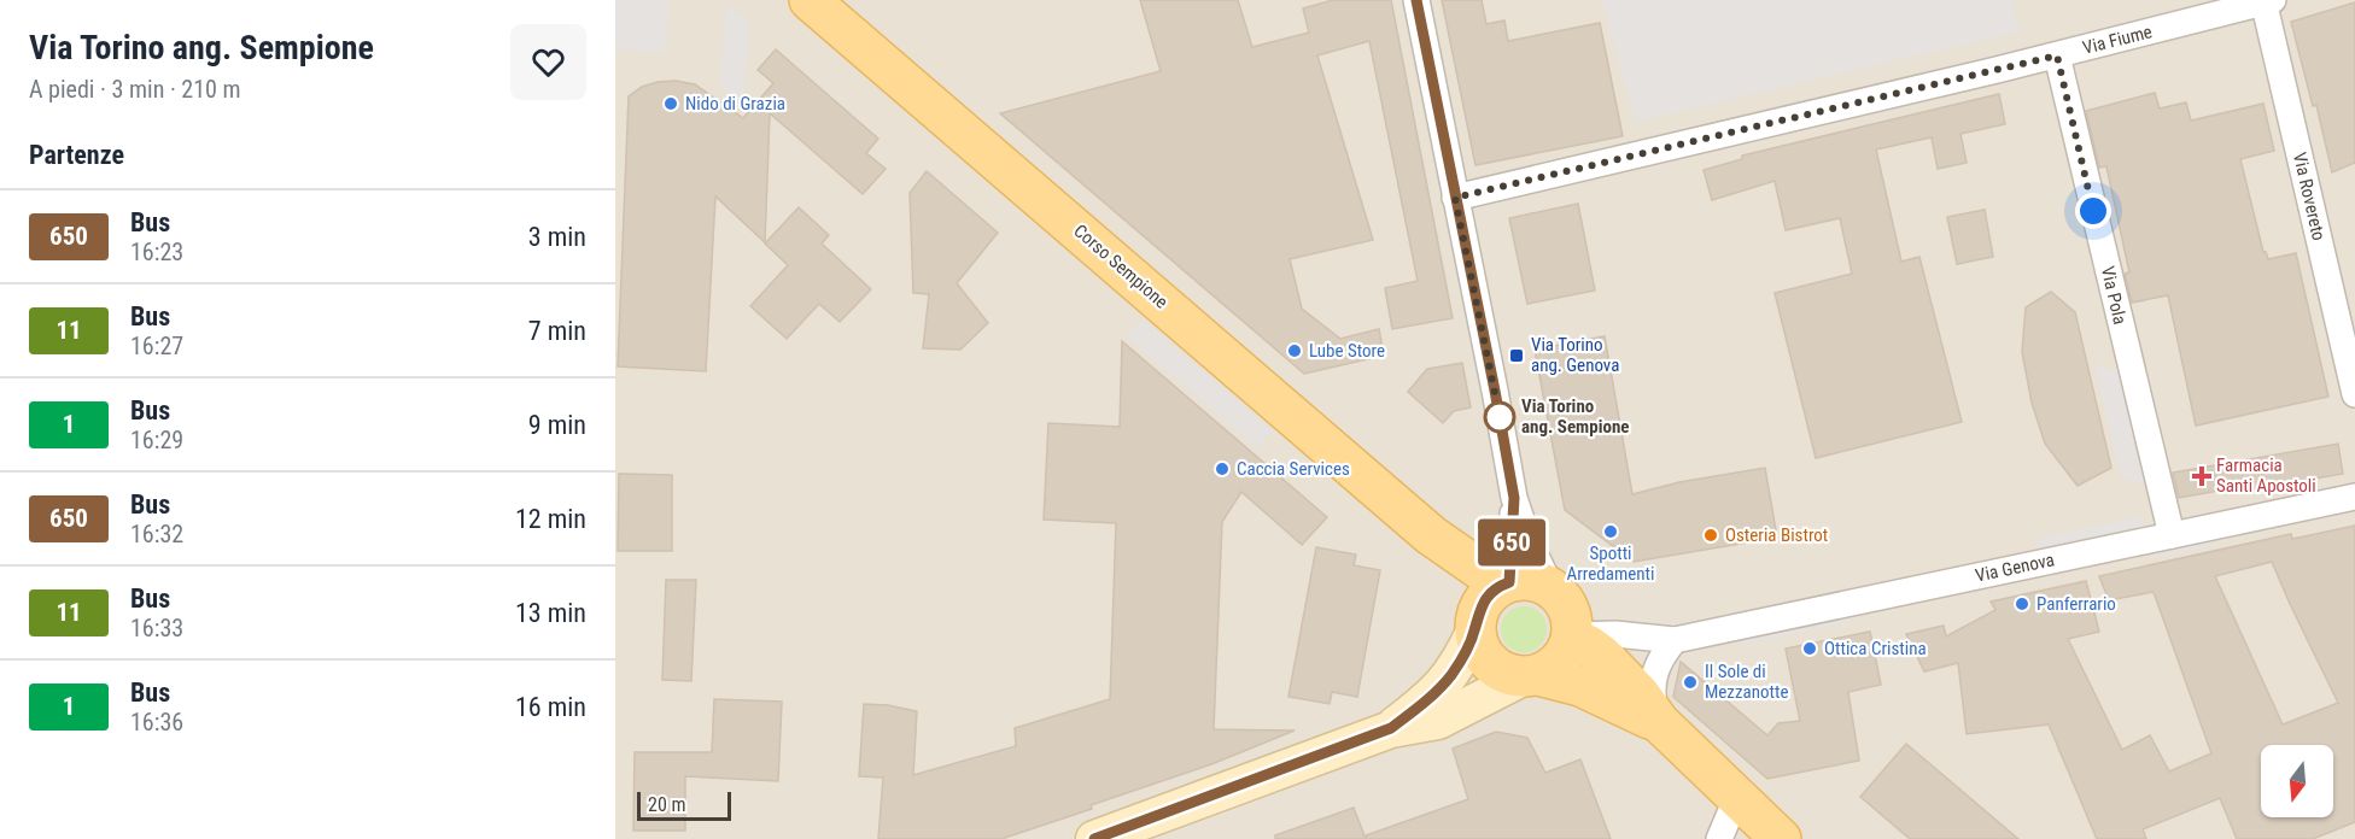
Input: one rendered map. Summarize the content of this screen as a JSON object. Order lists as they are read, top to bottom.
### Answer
{
  "streets": {
    "main road": ["Corso Sempione"],
    "street": [
      "Via Fiume",
      "Via Rovereto",
      "Via Pola",
      "Via Genova"
    ]
  },
  "crossings": [
    ["Via Fiume", "Via Rovereto"],
    ["Via Fiume", "Via Pola"],
    ["Corso Sempione", "Via Genova"],
    ["Via Pola", "Via Genova"]
  ],
  "places": {
    "other": [
      "Nido di Grazia",
      "Lube Store",
      "Via Torino ang. Sempione",
      "Caccia Services",
      "Spotti Arredamenti",
      "Osteria Bistrot",
      "Panferrario",
      "Ottica Cristina",
      "Il Sole di Mezzanotte"
    ],
    "transit": ["Via Torino ang. Genova"],
    "health": ["Farmacia Santi Apostoli"]
  },
  "lines": ["bus line 650"],
  "scale_bar": "20 m",
  "north": "bottom",
  "page": {
    "heading": [
      ["Via Torino ang. Sempione", "A piedi · 3 min · 210 m"],
      "Partenze"
    ],
    "on_map": "650",
    "list": [
      {
        "mark": "650",
        "name": "Bus",
        "note": "16:23",
        "value": "3 min"
      },
      {
        "mark": "11",
        "name": "Bus",
        "note": "16:27",
        "value": "7 min"
      },
      {
        "mark": "1",
        "name": "Bus",
        "note": "16:29",
        "value": "9 min"
      },
      {
        "mark": "650",
        "name": "Bus",
        "note": "16:32",
        "value": "12 min"
      },
      {
        "mark": "11",
        "name": "Bus",
        "note": "16:33",
        "value": "13 min"
      },
      {
        "mark": "1",
        "name": "Bus",
        "note": "16:36",
        "value": "16 min"
      }
    ],
    "scale": "20 m"
  }
}
